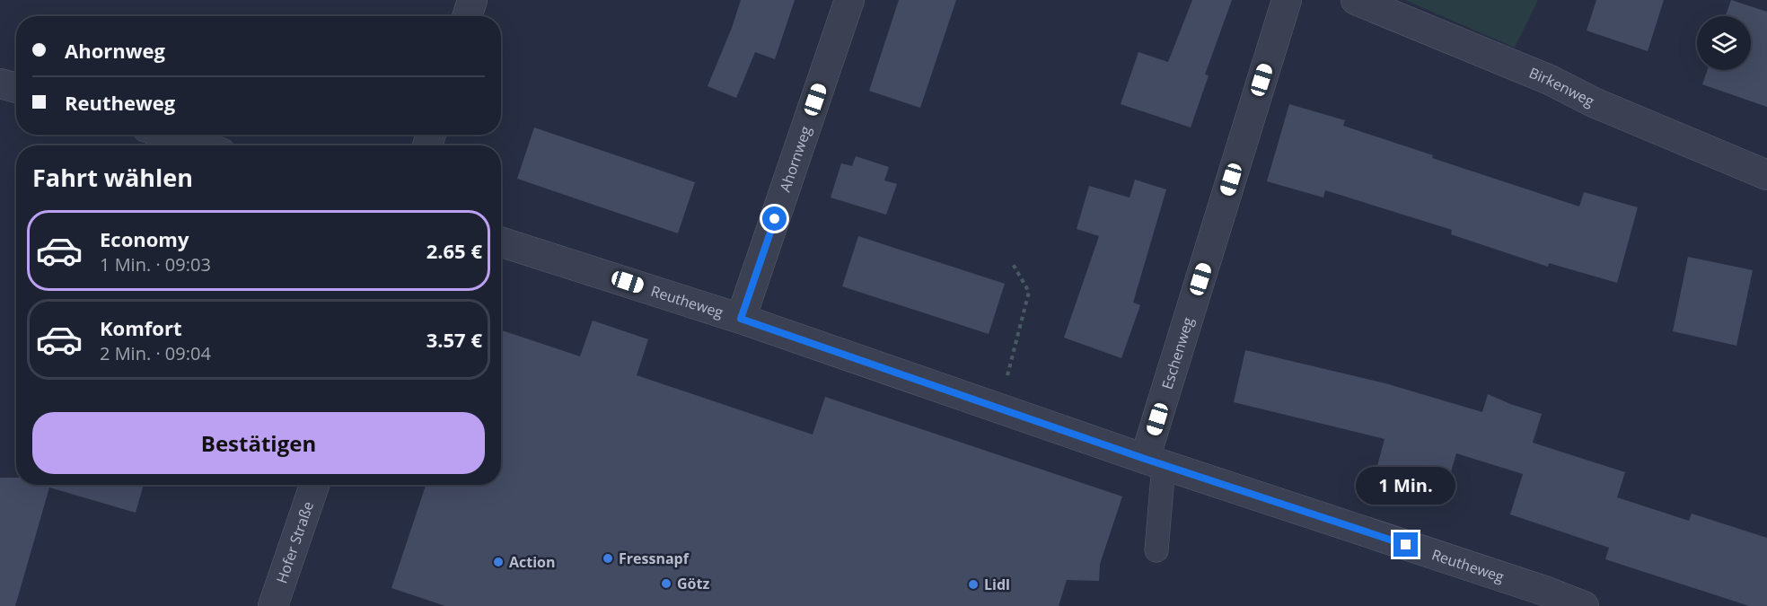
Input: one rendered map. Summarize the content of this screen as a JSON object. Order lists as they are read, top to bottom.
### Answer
{
  "streets": {
    "street": [
      "Birkenweg",
      "Ahornweg",
      "Reutheweg",
      "Eschenweg",
      "Hofer Straße"
    ]
  },
  "crossings": [
    ["Ahornweg", "Reutheweg"],
    ["Reutheweg", "Eschenweg"]
  ],
  "places": [
    "Fressnapf",
    "Action",
    "Götz",
    "Lidl"
  ],
  "page": {
    "banner": ["Ahornweg", "Reutheweg"],
    "heading": "Fahrt wählen",
    "list": [
      {
        "name": "Economy",
        "note": "1 Min. · 09:03",
        "value": "2.65 €"
      },
      {
        "name": "Komfort",
        "note": "2 Min. · 09:04",
        "value": "3.57 €"
      }
    ],
    "buttons": "Bestätigen",
    "bubble": "1 Min."
  }
}
